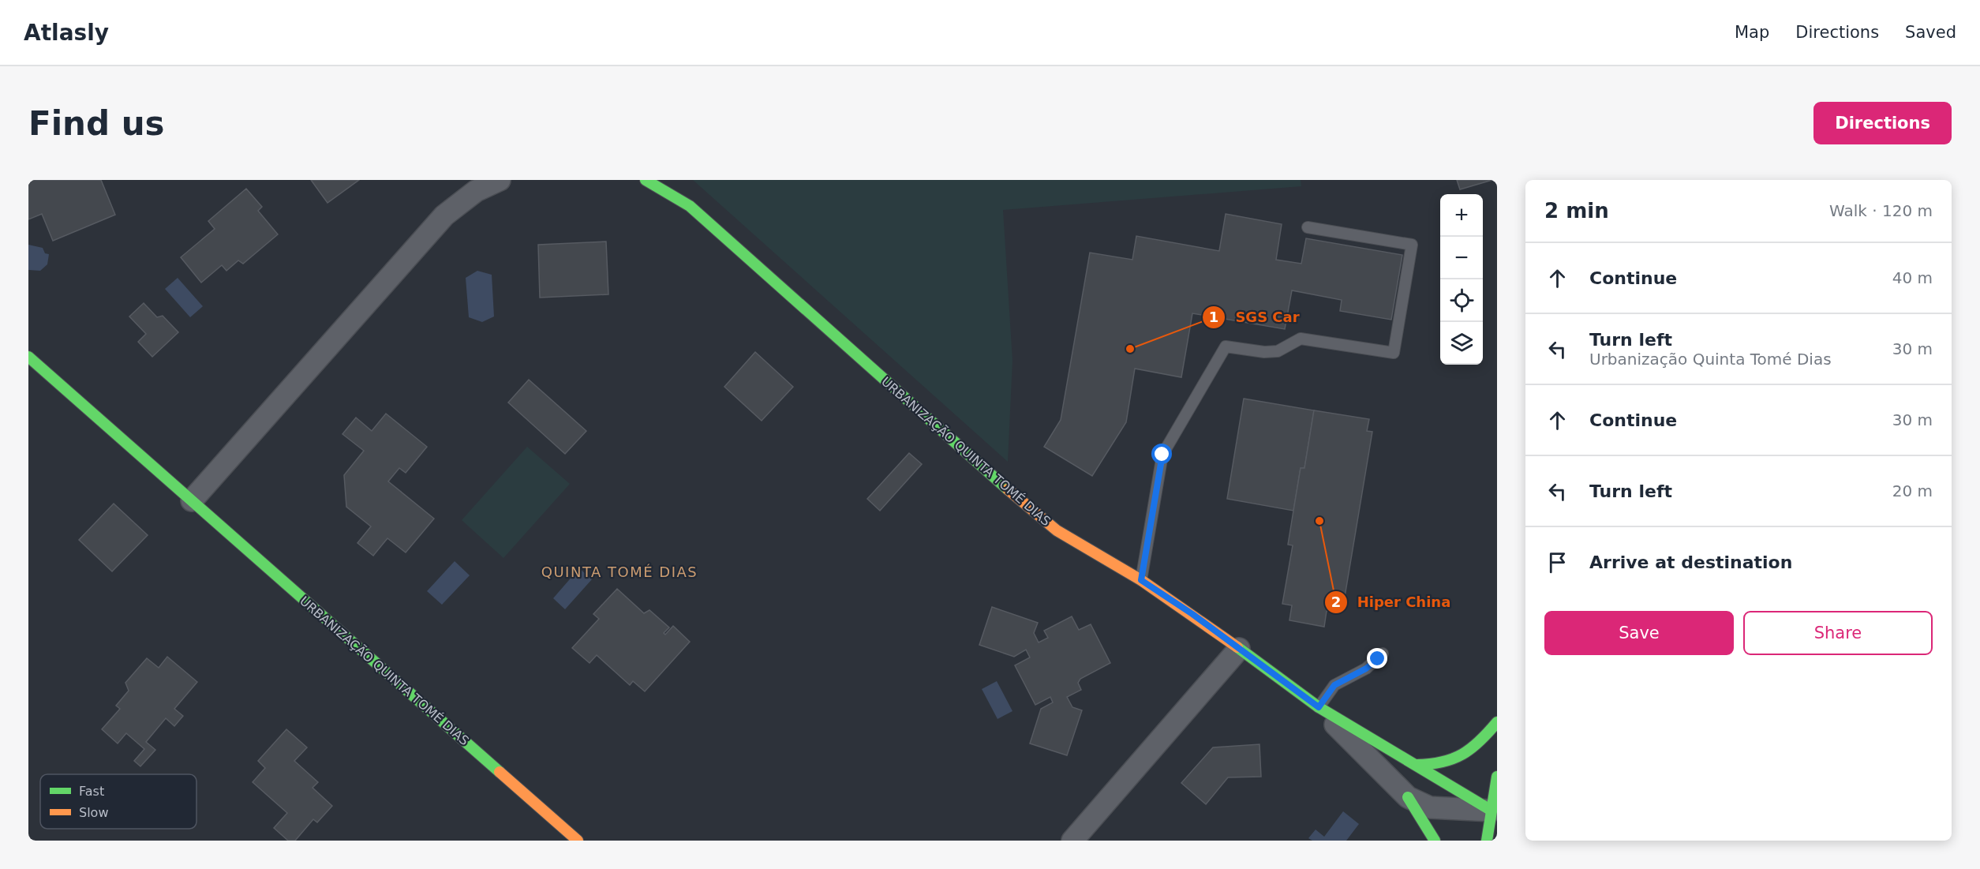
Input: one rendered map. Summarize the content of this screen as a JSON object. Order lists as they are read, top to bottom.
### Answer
{
  "streets": {
    "street": ["URBANIZAÇÃO QUINTA TOMÉ DIAS"]
  },
  "districts": ["QUINTA TOMÉ DIAS"],
  "places": ["SGS Car", "Hiper China"],
  "legend": ["Fast", "Slow"],
  "page": {
    "header": "Atlasly",
    "nav": ["Map", "Directions", "Saved"],
    "buttons": [
      "Directions",
      ["Save", "Share"]
    ],
    "title": "Find us",
    "heading": ["2 min", "Walk · 120 m"],
    "map_buttons": ["+", "−"],
    "list": [
      ["Continue", "40 m"],
      ["Turn left", "Urbanização Quinta Tomé Dias", "30 m"],
      ["Continue", "30 m"],
      ["Turn left", "20 m"],
      "Arrive at destination"
    ]
  }
}
